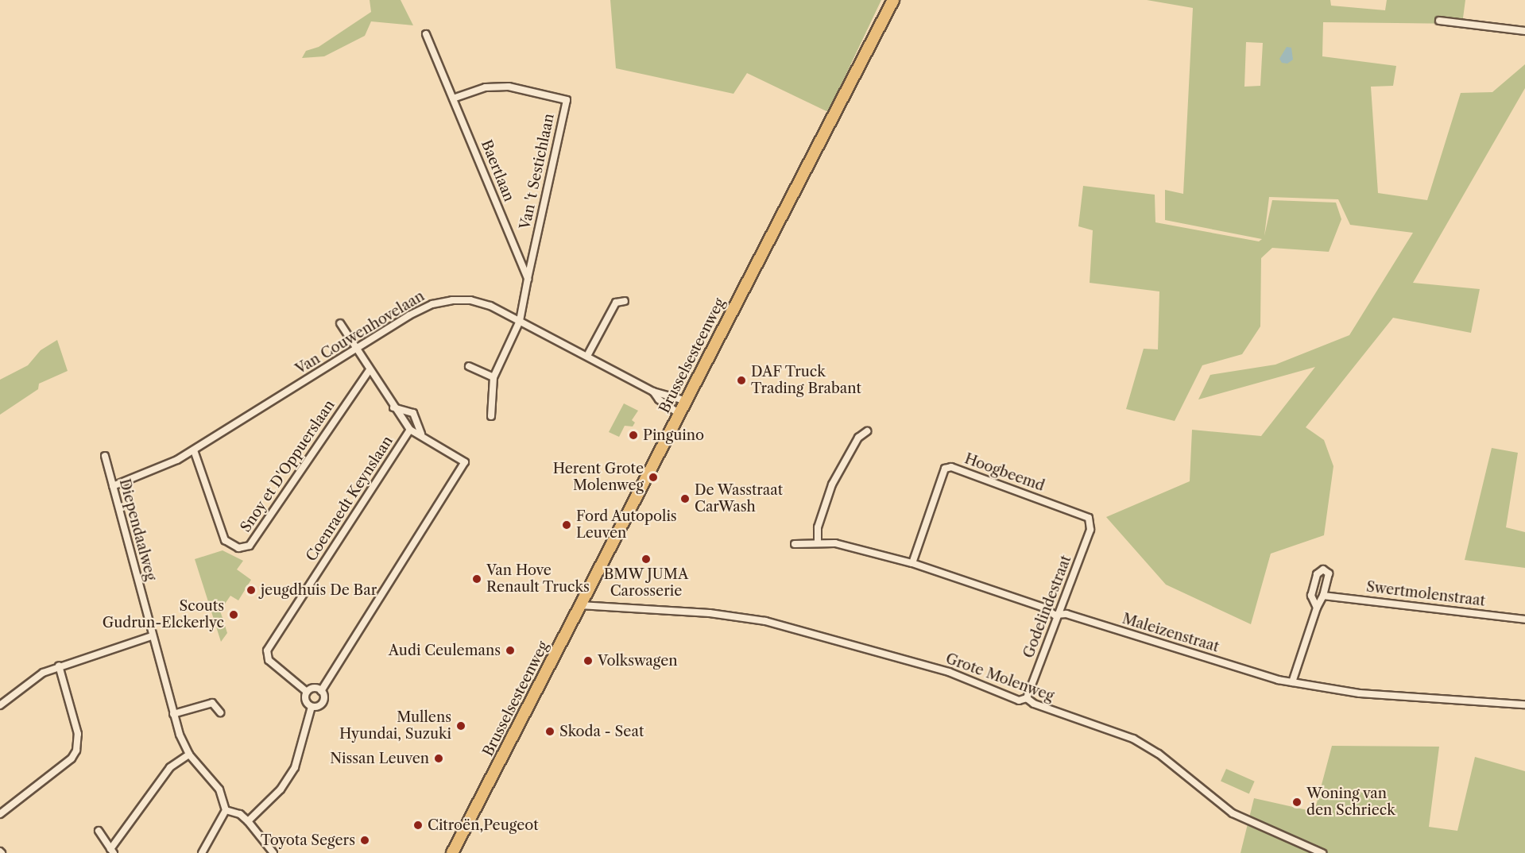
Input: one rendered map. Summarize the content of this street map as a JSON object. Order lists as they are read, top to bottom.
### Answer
{
  "streets": {
    "main road": ["Brusselsesteenweg"],
    "street": [
      "Baertlaan",
      "Van 't Sestichlaan",
      "Van Couwenhovelaan",
      "Snoy et D'Oppuerslaan",
      "Hoogbeemd",
      "Coenraedt Keynslaan",
      "Diependaalweg",
      "Swertmolenstraat",
      "Godelindestraat",
      "Maleizenstraat",
      "Grote Molenweg"
    ]
  },
  "crossings": [
    ["Baertlaan", "Van 't Sestichlaan"],
    ["Van Couwenhovelaan", "Brusselsesteenweg"],
    ["Van Couwenhovelaan", "Snoy et D'Oppuerslaan"],
    ["Van Couwenhovelaan", "Diependaalweg"],
    ["Brusselsesteenweg", "Grote Molenweg"],
    ["Hoogbeemd", "Godelindestraat"],
    ["Hoogbeemd", "Maleizenstraat"],
    ["Godelindestraat", "Maleizenstraat"],
    ["Godelindestraat", "Grote Molenweg"]
  ],
  "places": [
    "DAF Truck Trading Brabant",
    "Pinguino",
    "Herent Grote Molenweg",
    "De Wasstraat CarWash",
    "Ford Autopolis Leuven",
    "BMW JUMA Carosserie",
    "Van Hove Renault Trucks",
    "jeugdhuis De Bar",
    "Scouts Gudrun-Elckerlyc",
    "Audi Ceulemans",
    "Volkswagen",
    "Mullens Hyundai, Suzuki",
    "Skoda - Seat",
    "Nissan Leuven",
    "Woning van den Schrieck",
    "Citroën,Peugeot",
    "Toyota Segers"
  ]
}
